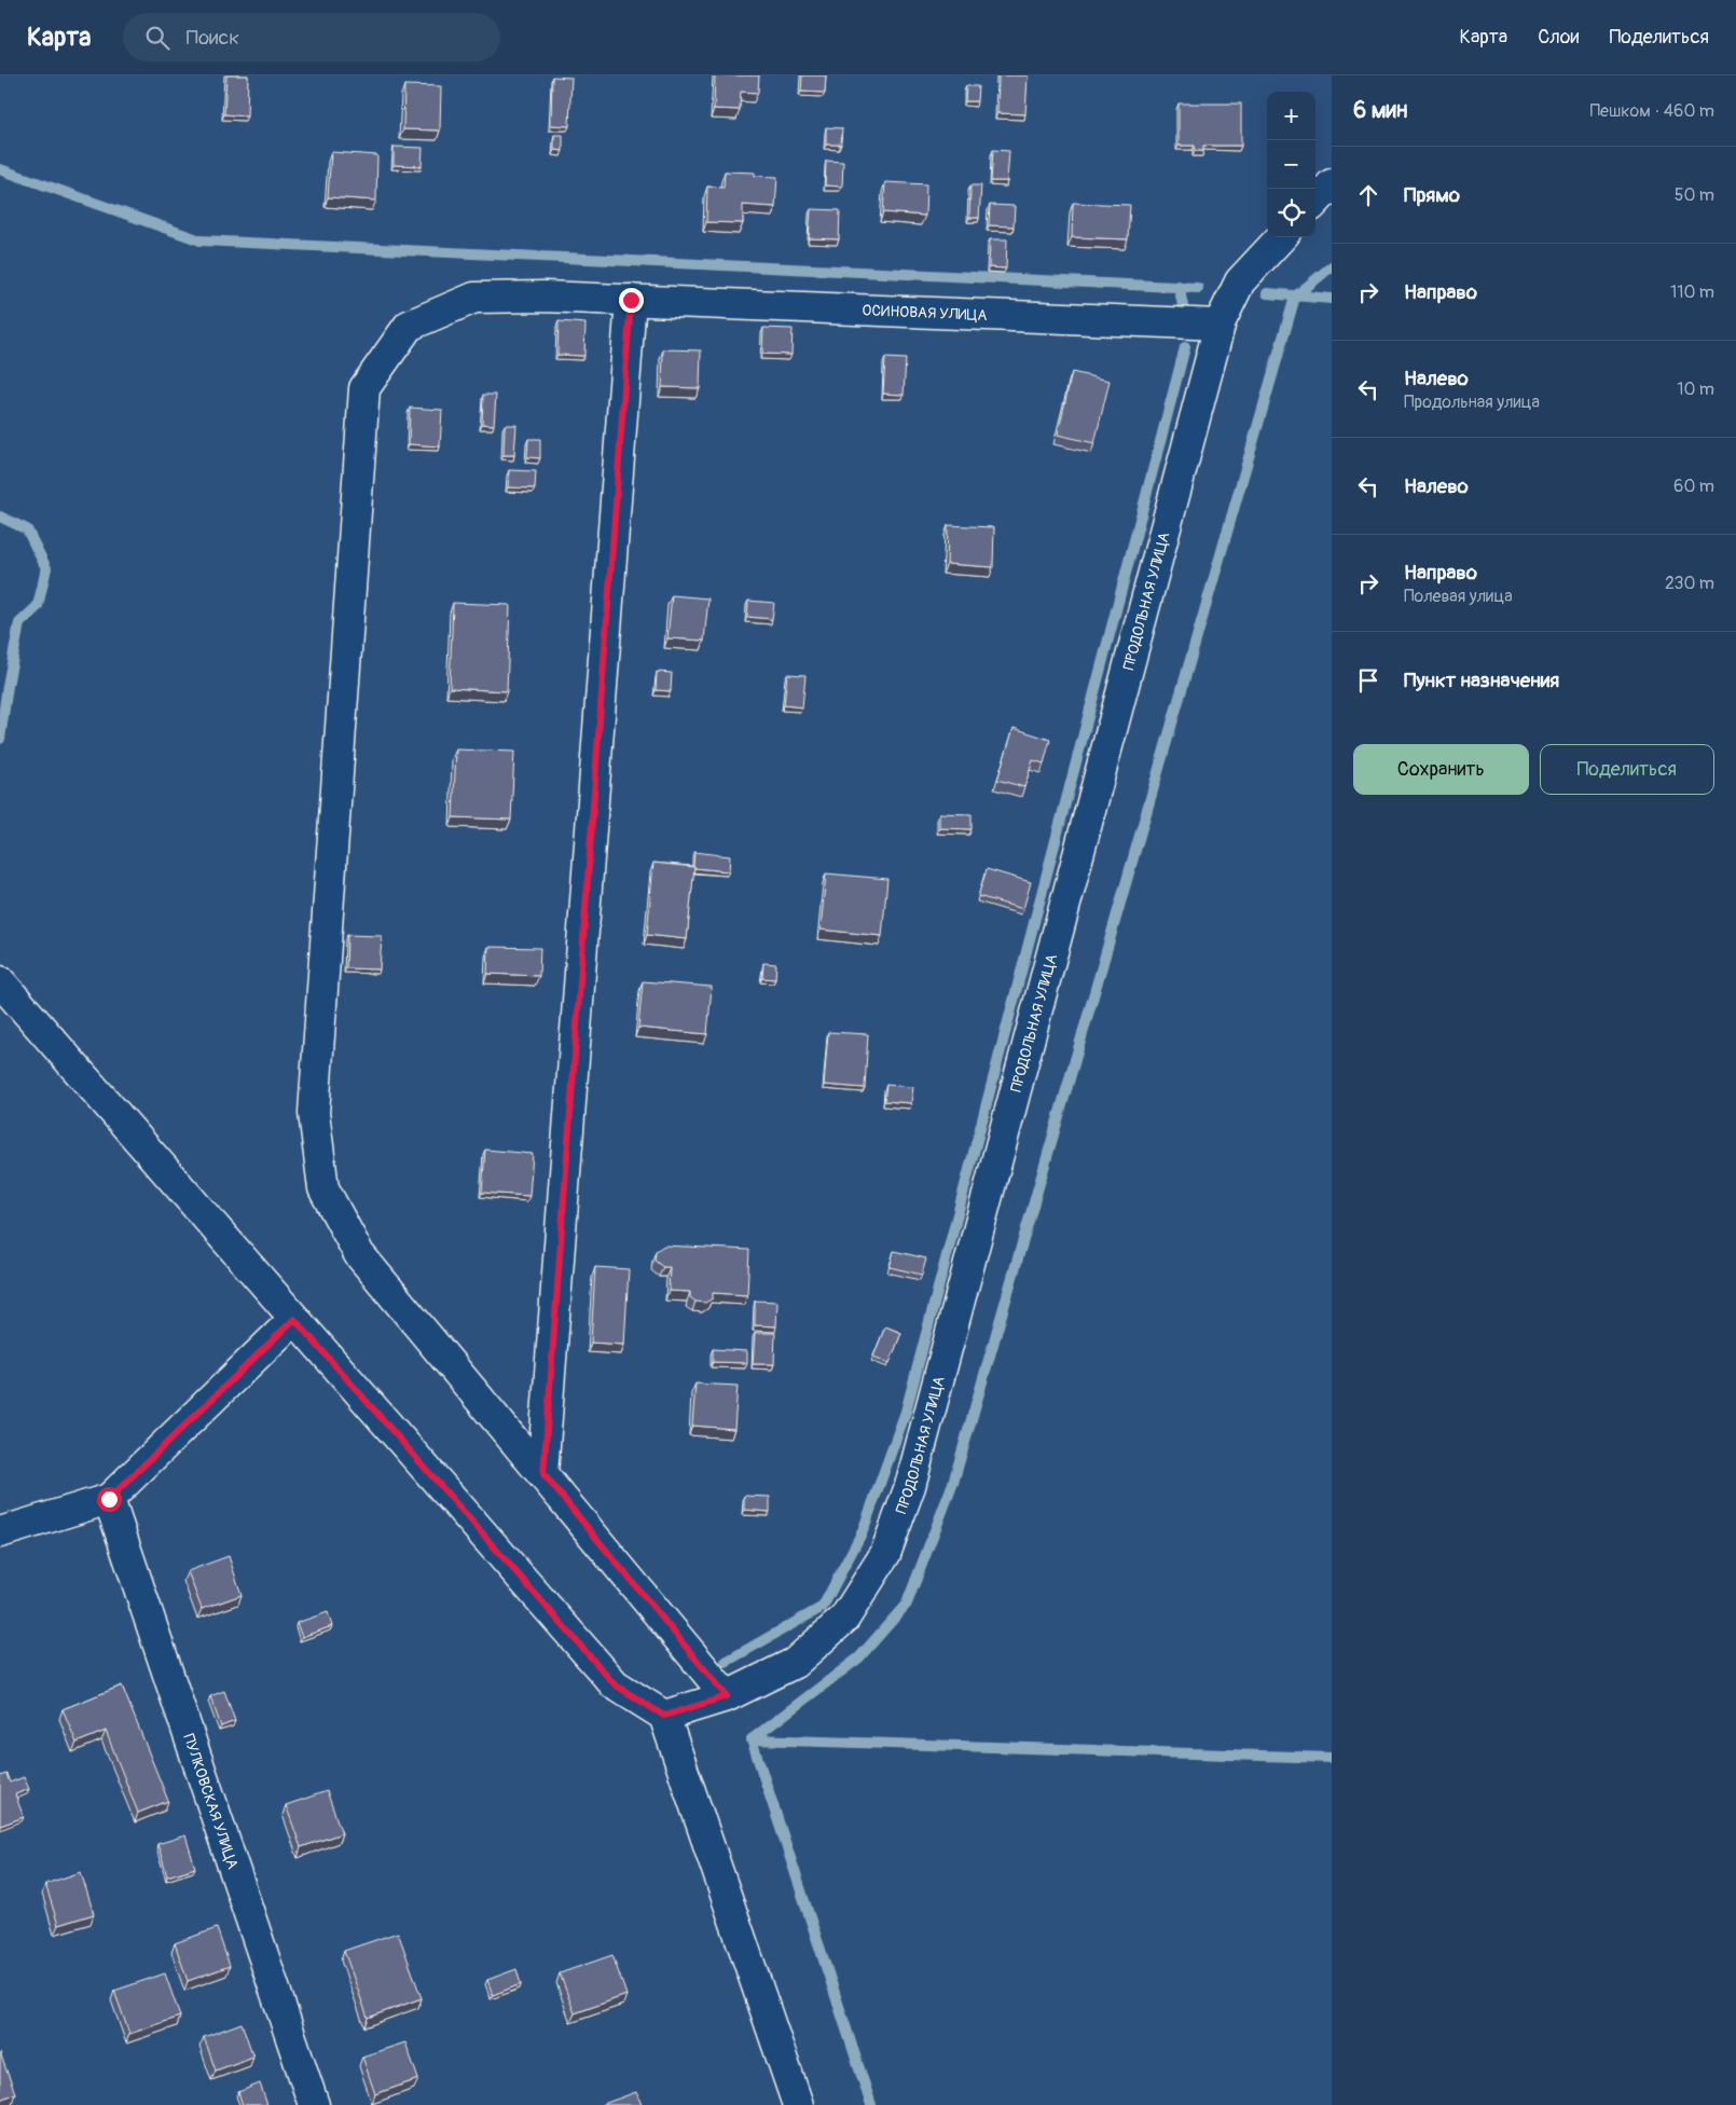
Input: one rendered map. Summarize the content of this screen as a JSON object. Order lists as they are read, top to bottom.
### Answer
{
  "streets": {
    "street": ["ОСИНОВАЯ УЛИЦА", "ПРОДОЛЬНАЯ УЛИЦА", "ПУЛКОВСКАЯ УЛИЦА"]
  },
  "crossings": [
    ["ОСИНОВАЯ УЛИЦА", "ПРОДОЛЬНАЯ УЛИЦА"]
  ],
  "page": {
    "header": "Карта",
    "search": "Поиск",
    "nav": ["Карта", "Слои", "Поделиться"],
    "heading": ["6 мин", "Пешком · 460 m"],
    "map_buttons": ["+", "−"],
    "list": [
      ["Прямо", "50 m"],
      ["Направо", "110 m"],
      ["Налево", "Продольная улица", "10 m"],
      ["Налево", "60 m"],
      ["Направо", "Полевая улица", "230 m"],
      "Пункт назначения"
    ],
    "buttons": ["Сохранить", "Поделиться"]
  }
}
